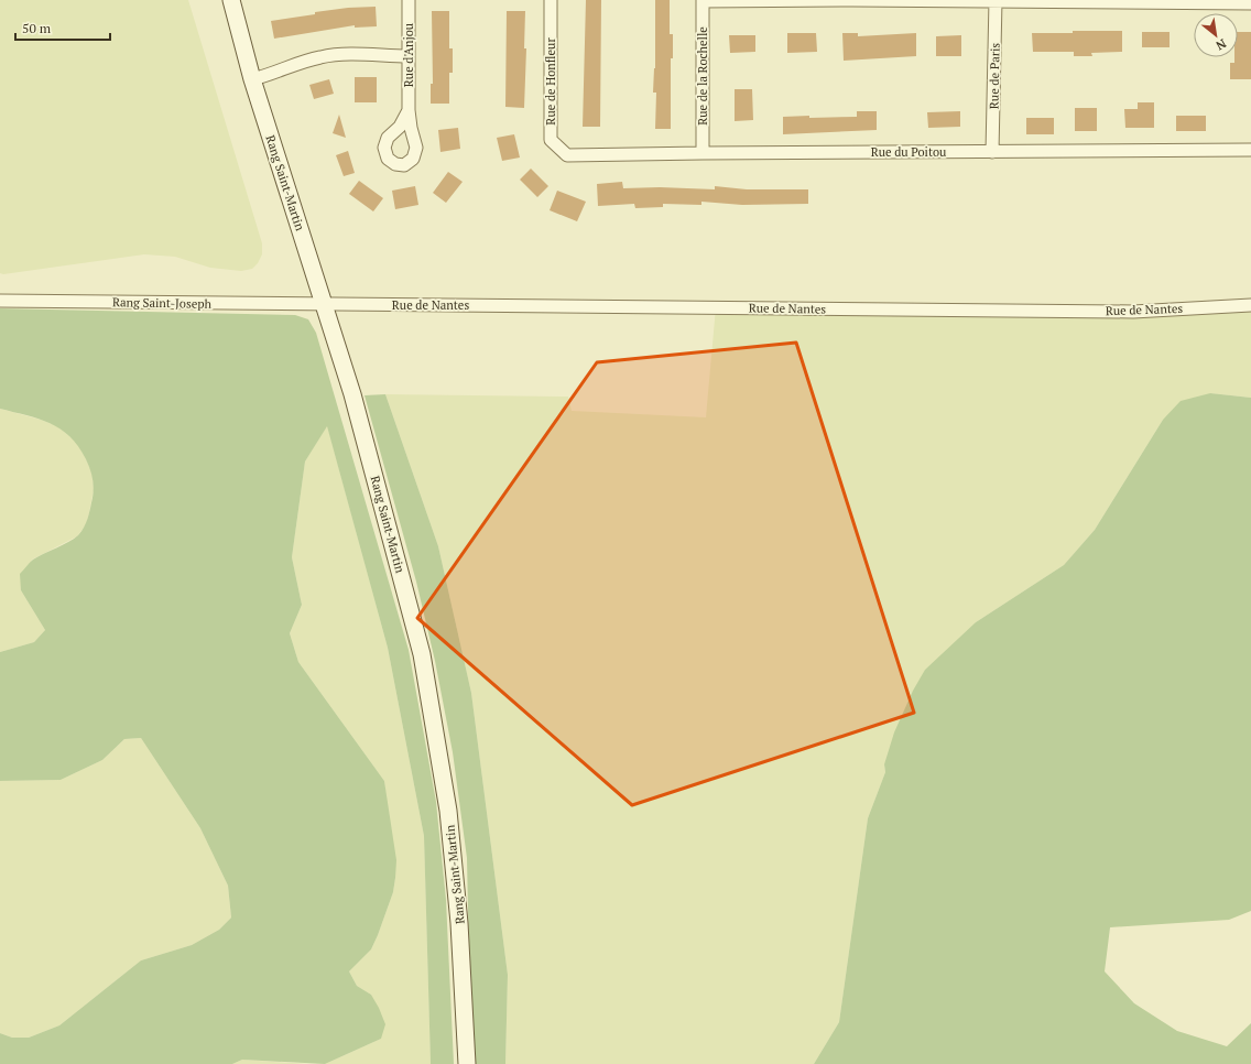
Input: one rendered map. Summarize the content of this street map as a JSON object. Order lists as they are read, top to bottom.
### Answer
{
  "streets": {
    "street": [
      "Rue d'Anjou",
      "Rue de la Rochelle",
      "Rue de Paris",
      "Rue de Honfleur",
      "Rue du Poitou",
      "Rang Saint-Martin",
      "Rang Saint-Joseph",
      "Rue de Nantes"
    ]
  },
  "crossings": [
    ["Rue de la Rochelle", "Rue du Poitou"],
    ["Rue de Paris", "Rue du Poitou"],
    ["Rue de Honfleur", "Rue du Poitou"],
    ["Rang Saint-Martin", "Rang Saint-Joseph"],
    ["Rang Saint-Martin", "Rue de Nantes"],
    ["Rang Saint-Joseph", "Rue de Nantes"]
  ],
  "scale_bar": "50 m",
  "north": "bottom right"
}
